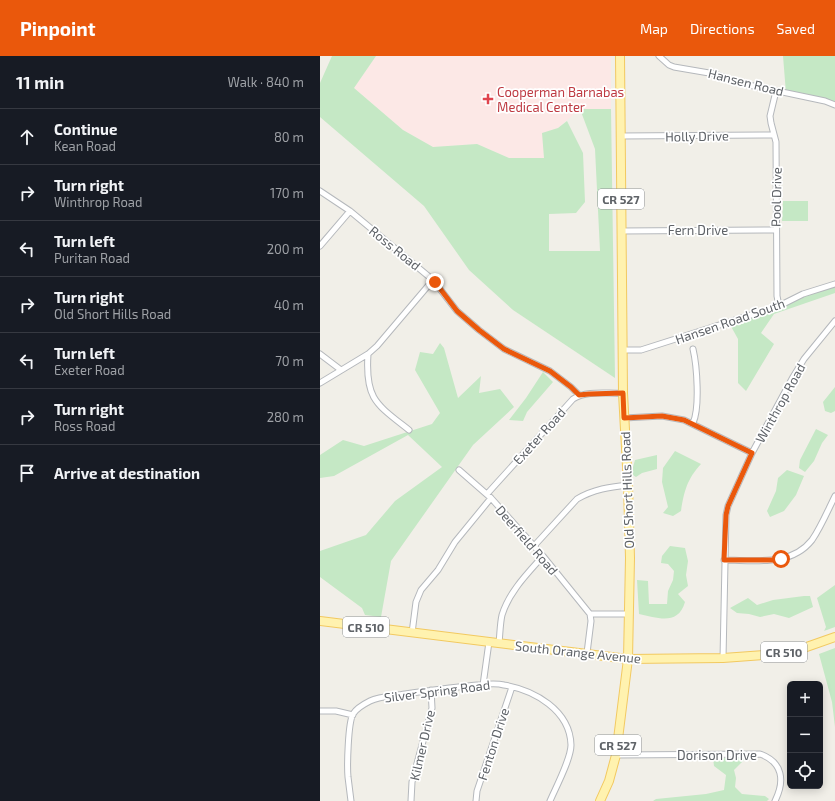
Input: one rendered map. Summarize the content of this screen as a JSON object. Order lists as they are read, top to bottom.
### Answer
{
  "streets": {
    "main road": [
      "CR 527",
      "Old Short Hills Road",
      "CR 510",
      "South Orange Avenue"
    ],
    "street": [
      "Hansen Road",
      "Holly Drive",
      "Pool Drive",
      "Fern Drive",
      "Ross Road",
      "Hansen Road South",
      "Winthrop Road",
      "Exeter Road",
      "Deerfield Road",
      "Silver Spring Road",
      "Fenton Drive",
      "Kilmer Drive",
      "Dorison Drive"
    ]
  },
  "crossings": [
    ["Hansen Road", "Pool Drive"],
    ["Holly Drive", "Pool Drive"],
    ["Holly Drive", "Old Short Hills Road"],
    ["Pool Drive", "Fern Drive"],
    ["Pool Drive", "Hansen Road South"],
    ["Fern Drive", "Old Short Hills Road"],
    ["Ross Road", "Exeter Road"],
    ["Hansen Road South", "Old Short Hills Road"],
    ["Winthrop Road", "South Orange Avenue"],
    ["Exeter Road", "Deerfield Road"],
    ["Old Short Hills Road", "South Orange Avenue"],
    ["Old Short Hills Road", "Dorison Drive"],
    ["Silver Spring Road", "Fenton Drive"],
    ["Silver Spring Road", "Kilmer Drive"]
  ],
  "places": {
    "health": ["Cooperman Barnabas Medical Center"]
  },
  "page": {
    "header": "Pinpoint",
    "nav": ["Map", "Directions", "Saved"],
    "heading": ["11 min", "Walk · 840 m"],
    "list": [
      ["Continue", "Kean Road", "80 m"],
      ["Turn right", "Winthrop Road", "170 m"],
      ["Turn left", "Puritan Road", "200 m"],
      ["Turn right", "Old Short Hills Road", "40 m"],
      ["Turn left", "Exeter Road", "70 m"],
      ["Turn right", "Ross Road", "280 m"],
      "Arrive at destination"
    ],
    "map_buttons": ["+", "−"]
  }
}
